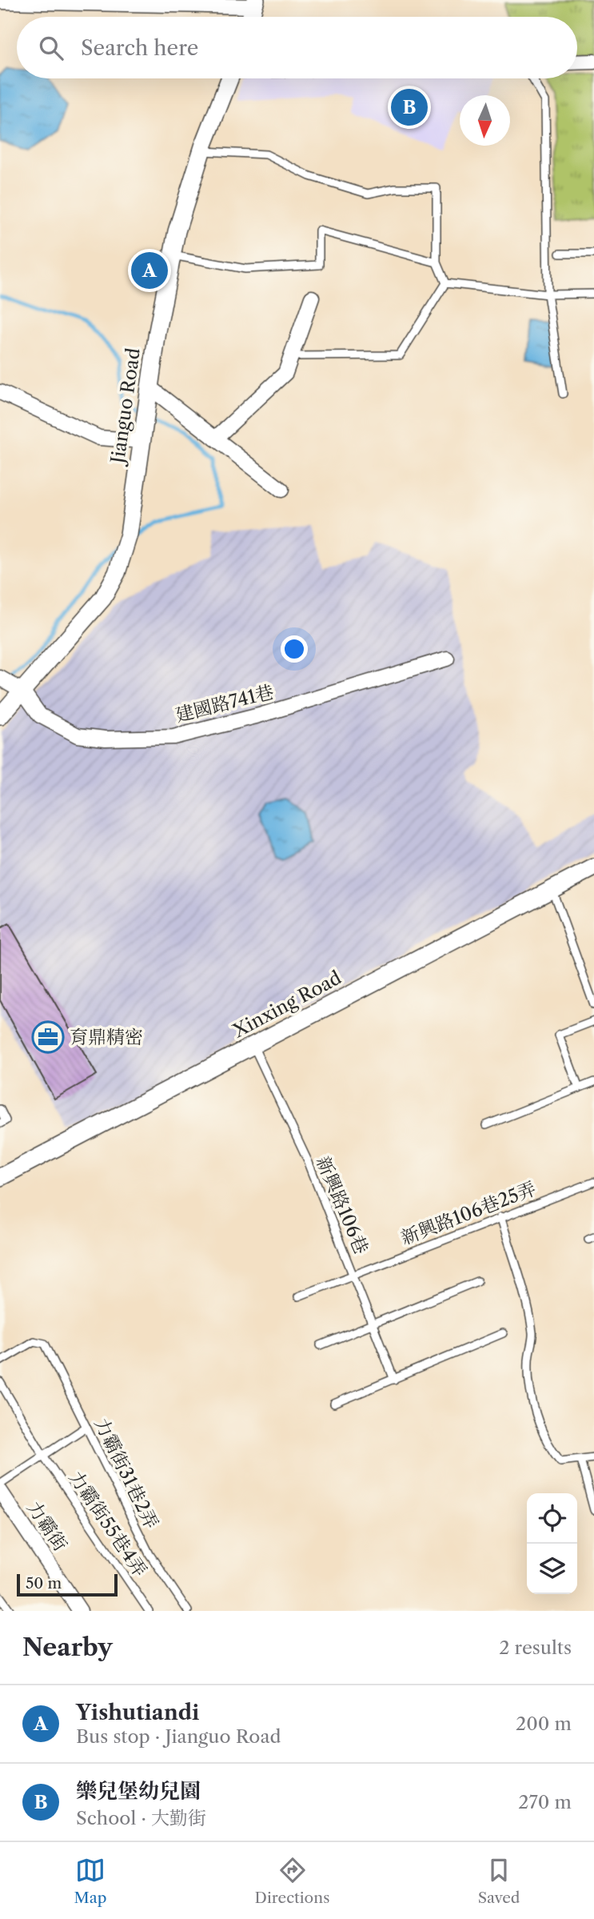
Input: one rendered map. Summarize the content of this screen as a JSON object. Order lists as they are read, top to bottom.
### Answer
{
  "streets": {
    "street": [
      "Jianguo Road",
      "建國路741巷",
      "Xinxing Road",
      "力霸街"
    ],
    "lane": [
      "新興路106巷",
      "新興路106巷25弄",
      "力霸街31巷2弄",
      "力霸街55巷4弄"
    ]
  },
  "crossings": [
    ["Jianguo Road", "建國路741巷"],
    ["Xinxing Road", "新興路106巷"],
    ["新興路106巷", "新興路106巷25弄"]
  ],
  "places": {
    "office": ["育鼎精密"]
  },
  "scale_bar": "50 m",
  "north": "bottom",
  "page": {
    "search": "Search here",
    "pins": ["B", "A"],
    "scale": "50 m",
    "heading": ["Nearby", "2 results"],
    "list": [
      {
        "mark": "A",
        "name": "Yishutiandi",
        "note": "Bus stop · Jianguo Road",
        "value": "200 m"
      },
      {
        "mark": "B",
        "name": "樂兒堡幼兒園",
        "note": "School · 大勤街",
        "value": "270 m"
      }
    ],
    "nav": ["Map", "Directions", "Saved"]
  }
}
